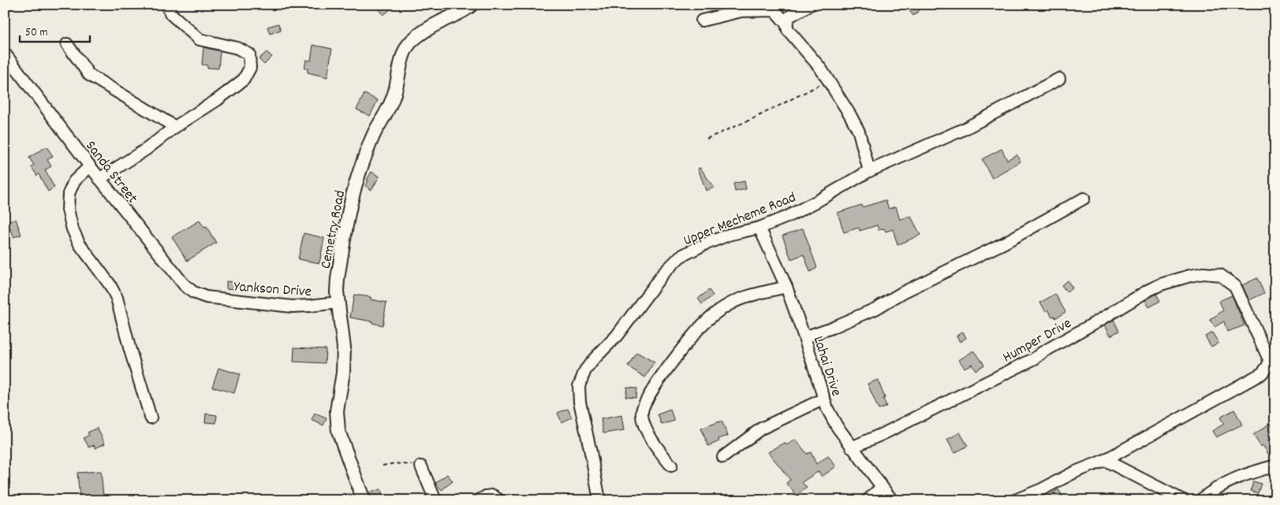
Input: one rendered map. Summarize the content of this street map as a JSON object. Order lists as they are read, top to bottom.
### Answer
{
  "streets": {
    "street": [
      "Sanda Street",
      "Upper Mecheme Road",
      "Cemetry Road",
      "Yankson Drive",
      "Humper Drive",
      "Lahai Drive"
    ]
  },
  "crossings": [
    ["Sanda Street", "Yankson Drive"],
    ["Upper Mecheme Road", "Lahai Drive"],
    ["Cemetry Road", "Yankson Drive"],
    ["Humper Drive", "Lahai Drive"]
  ],
  "scale_bar": "50 m"
}
